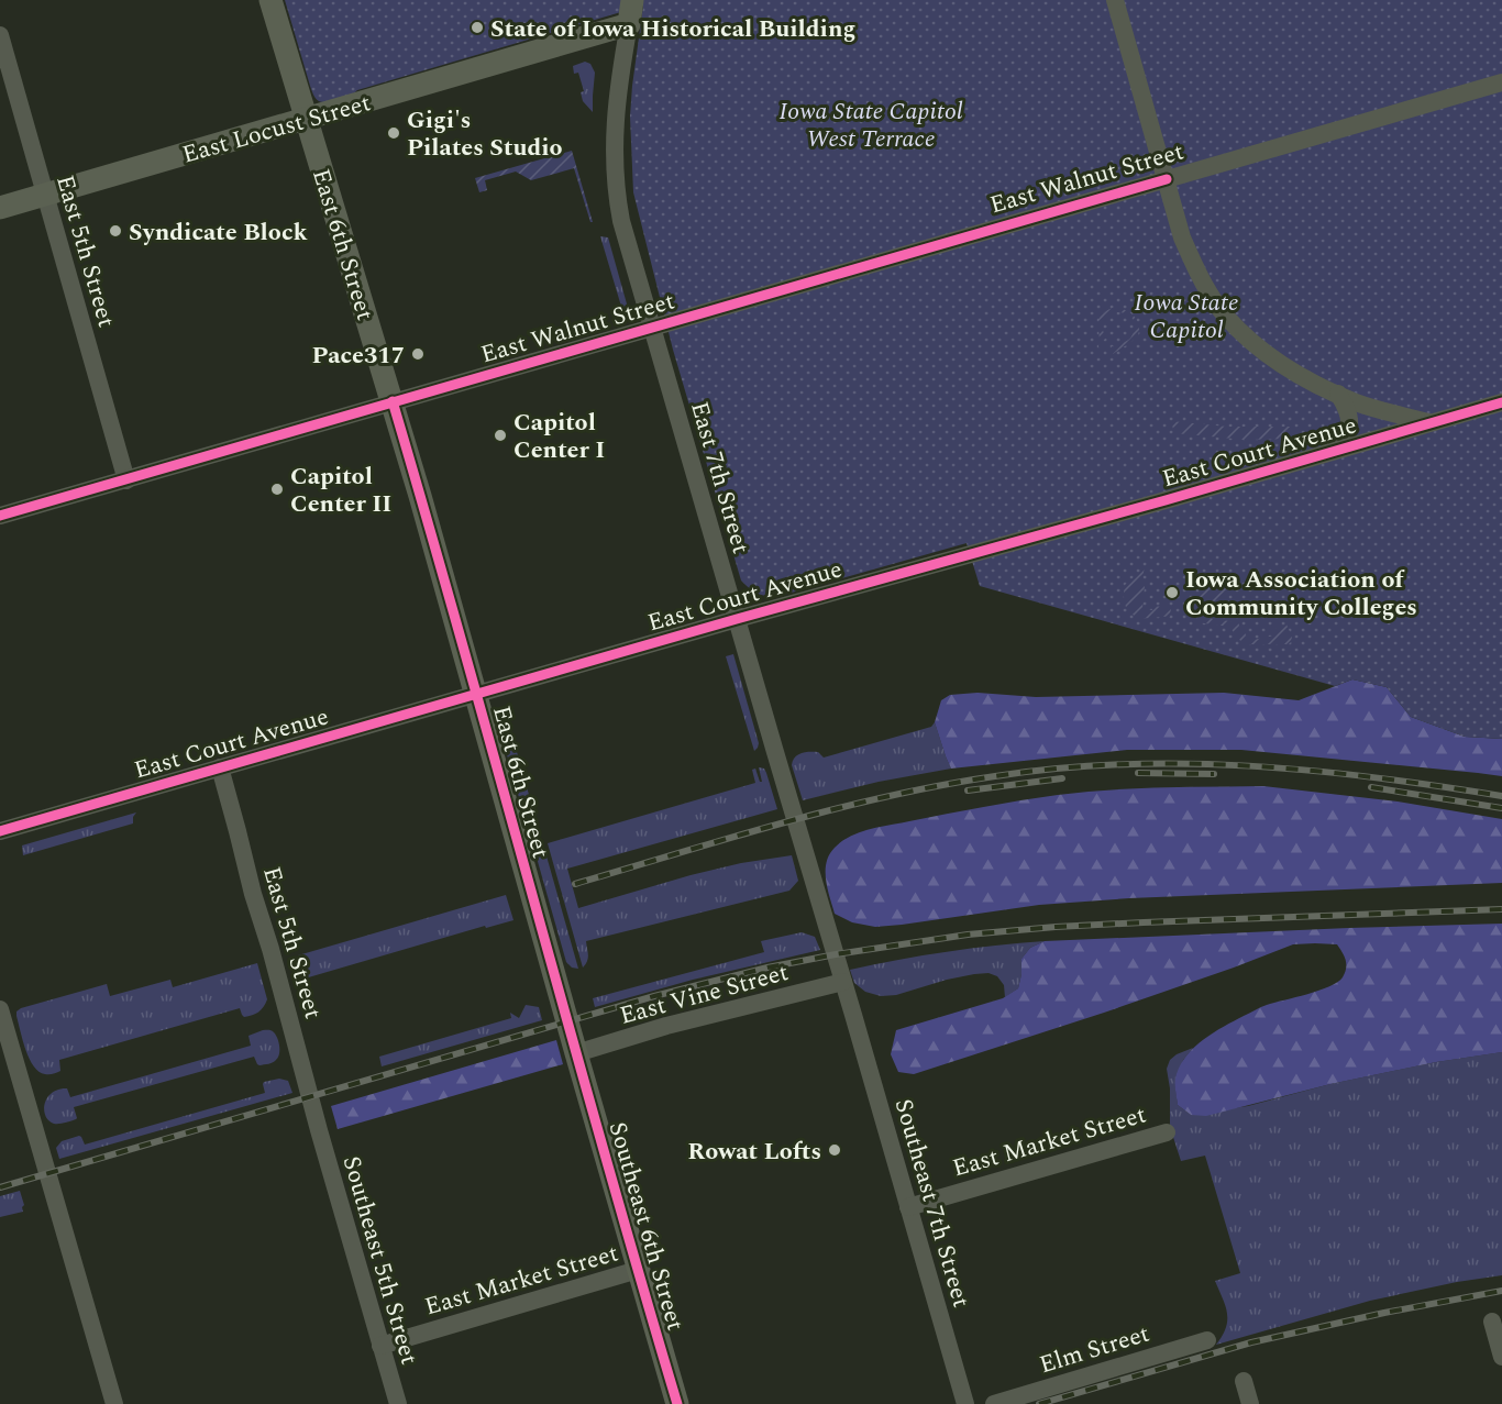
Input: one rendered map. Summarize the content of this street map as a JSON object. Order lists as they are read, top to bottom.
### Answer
{
  "streets": {
    "main road": ["East Locust Street", "East 6th Street", "Southeast 6th Street"],
    "street": [
      "East Walnut Street",
      "East 5th Street",
      "East Court Avenue",
      "East 7th Street",
      "East Vine Street",
      "East Market Street",
      "Southeast 7th Street",
      "Southeast 5th Street",
      "Elm Street"
    ]
  },
  "crossings": [
    ["East Locust Street", "East 6th Street"],
    ["East Locust Street", "East 5th Street"],
    ["East Locust Street", "East 7th Street"],
    ["East Walnut Street", "East 6th Street"],
    ["East Walnut Street", "East 5th Street"],
    ["East Walnut Street", "East 7th Street"],
    ["East 6th Street", "East Court Avenue"],
    ["East 6th Street", "East Vine Street"],
    ["East 6th Street", "Southeast 6th Street"],
    ["East 5th Street", "East Court Avenue"],
    ["East 5th Street", "Southeast 5th Street"],
    ["East Court Avenue", "East 7th Street"],
    ["East 7th Street", "East Vine Street"],
    ["East 7th Street", "Southeast 7th Street"],
    ["East Vine Street", "Southeast 6th Street"],
    ["East Market Street", "Southeast 7th Street"],
    ["East Market Street", "Southeast 6th Street"],
    ["East Market Street", "Southeast 5th Street"]
  ],
  "parks": ["Iowa State Capitol West Terrace", "Iowa State Capitol"],
  "places": [
    "State of Iowa Historical Building",
    "Gigi's Pilates Studio",
    "Syndicate Block",
    "Pace317",
    "Capitol Center I",
    "Capitol Center II",
    "Iowa Association of Community Colleges",
    "Rowat Lofts"
  ]
}
